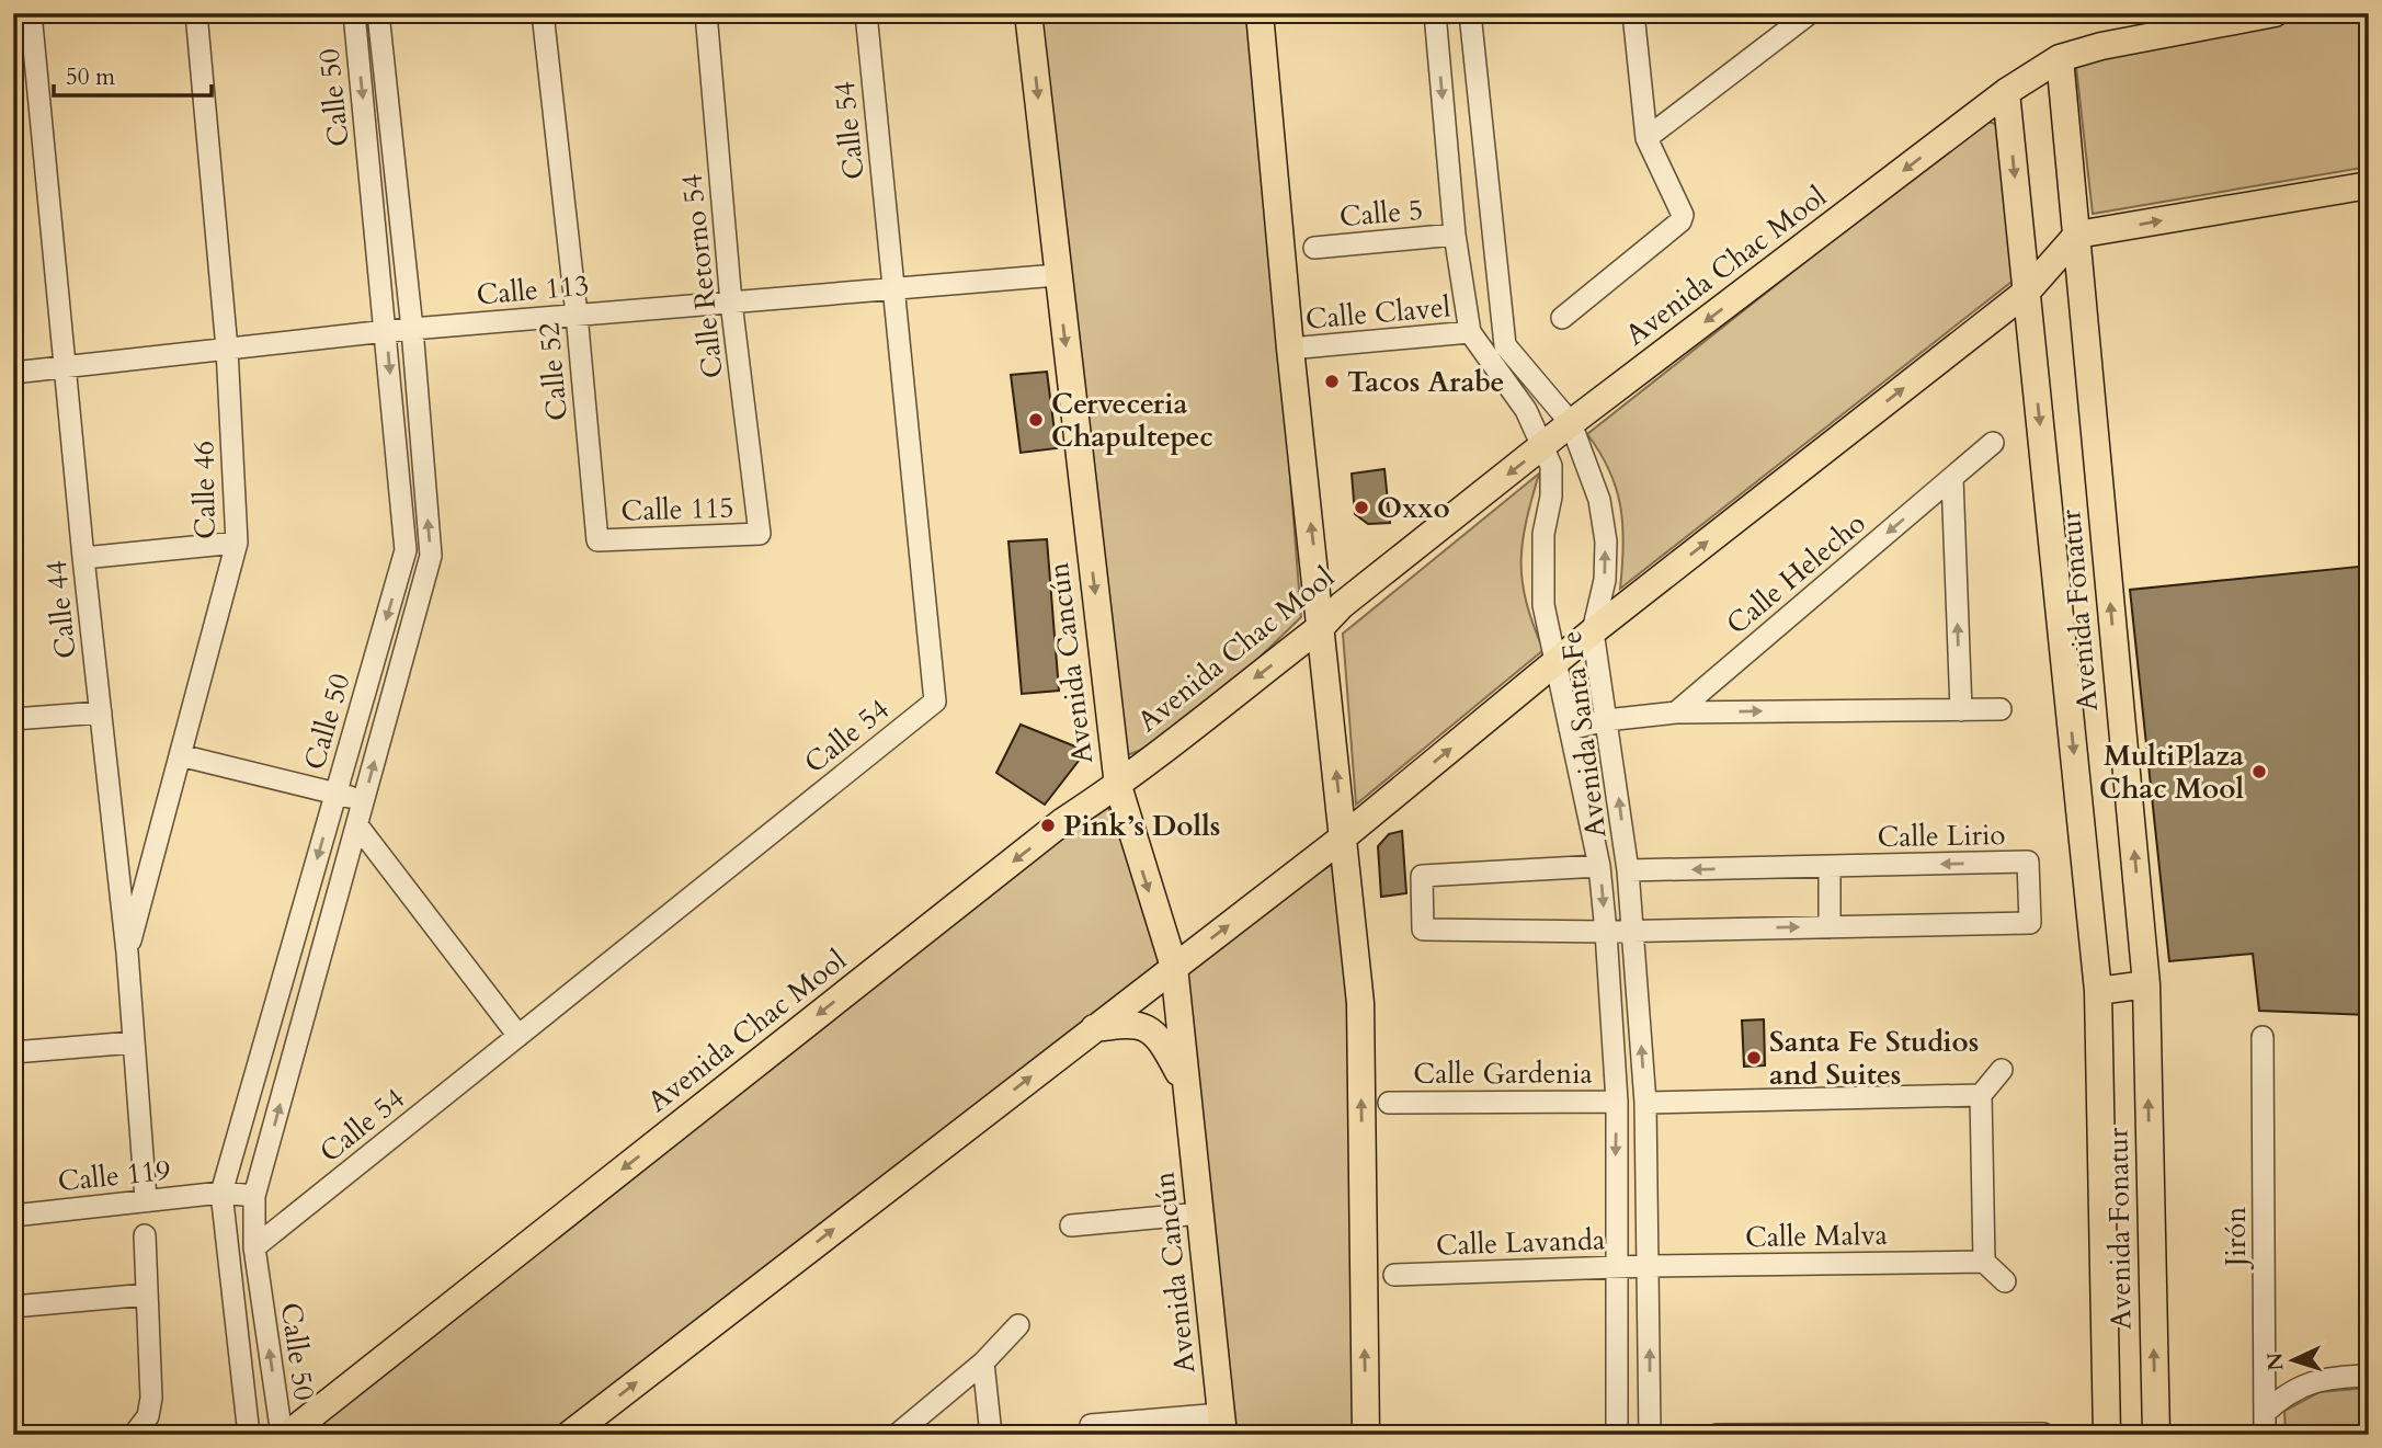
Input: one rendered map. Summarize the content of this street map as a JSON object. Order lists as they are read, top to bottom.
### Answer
{
  "streets": {
    "main road": ["Avenida Chac Mool", "Avenida Fonatur", "Avenida Cancún"],
    "street": [
      "Calle 50",
      "Calle 54",
      "Calle 5",
      "Calle Retorno 54",
      "Calle 113",
      "Calle Clavel",
      "Calle 52",
      "Calle 46",
      "Calle 115",
      "Calle Helecho",
      "Calle 44",
      "Avenida Santa Fe",
      "Calle Lirio",
      "Calle Gardenia",
      "Calle 119",
      "Calle Malva",
      "Jirón",
      "Calle Lavanda"
    ]
  },
  "crossings": [
    ["Calle 50", "Calle 54"],
    ["Calle 50", "Avenida Chac Mool"],
    ["Calle 50", "Calle 113"],
    ["Calle 50", "Calle 119"],
    ["Calle 54", "Calle 113"],
    ["Calle 5", "Avenida Santa Fe"],
    ["Avenida Chac Mool", "Avenida Fonatur"],
    ["Avenida Chac Mool", "Avenida Cancún"],
    ["Avenida Chac Mool", "Avenida Santa Fe"],
    ["Calle Retorno 54", "Calle 113"],
    ["Calle Retorno 54", "Calle 115"],
    ["Calle 113", "Calle 52"],
    ["Calle 113", "Calle 46"],
    ["Calle 113", "Calle 44"],
    ["Calle 113", "Avenida Cancún"],
    ["Calle Clavel", "Avenida Santa Fe"],
    ["Calle 52", "Calle 115"],
    ["Calle 46", "Calle 44"],
    ["Calle 44", "Calle 119"],
    ["Avenida Santa Fe", "Calle Lirio"],
    ["Avenida Santa Fe", "Calle Gardenia"],
    ["Avenida Santa Fe", "Calle Malva"],
    ["Avenida Santa Fe", "Calle Lavanda"],
    ["Calle Malva", "Calle Lavanda"]
  ],
  "one_way": ["Calle Helecho"],
  "places": [
    "Tacos Arabe",
    "Cerveceria Chapultepec",
    "Oxxo",
    "MultiPlaza Chac Mool",
    "Pink’s Dolls",
    "Santa Fe Studios and Suites"
  ],
  "scale_bar": "50 m",
  "north": "left"
}
